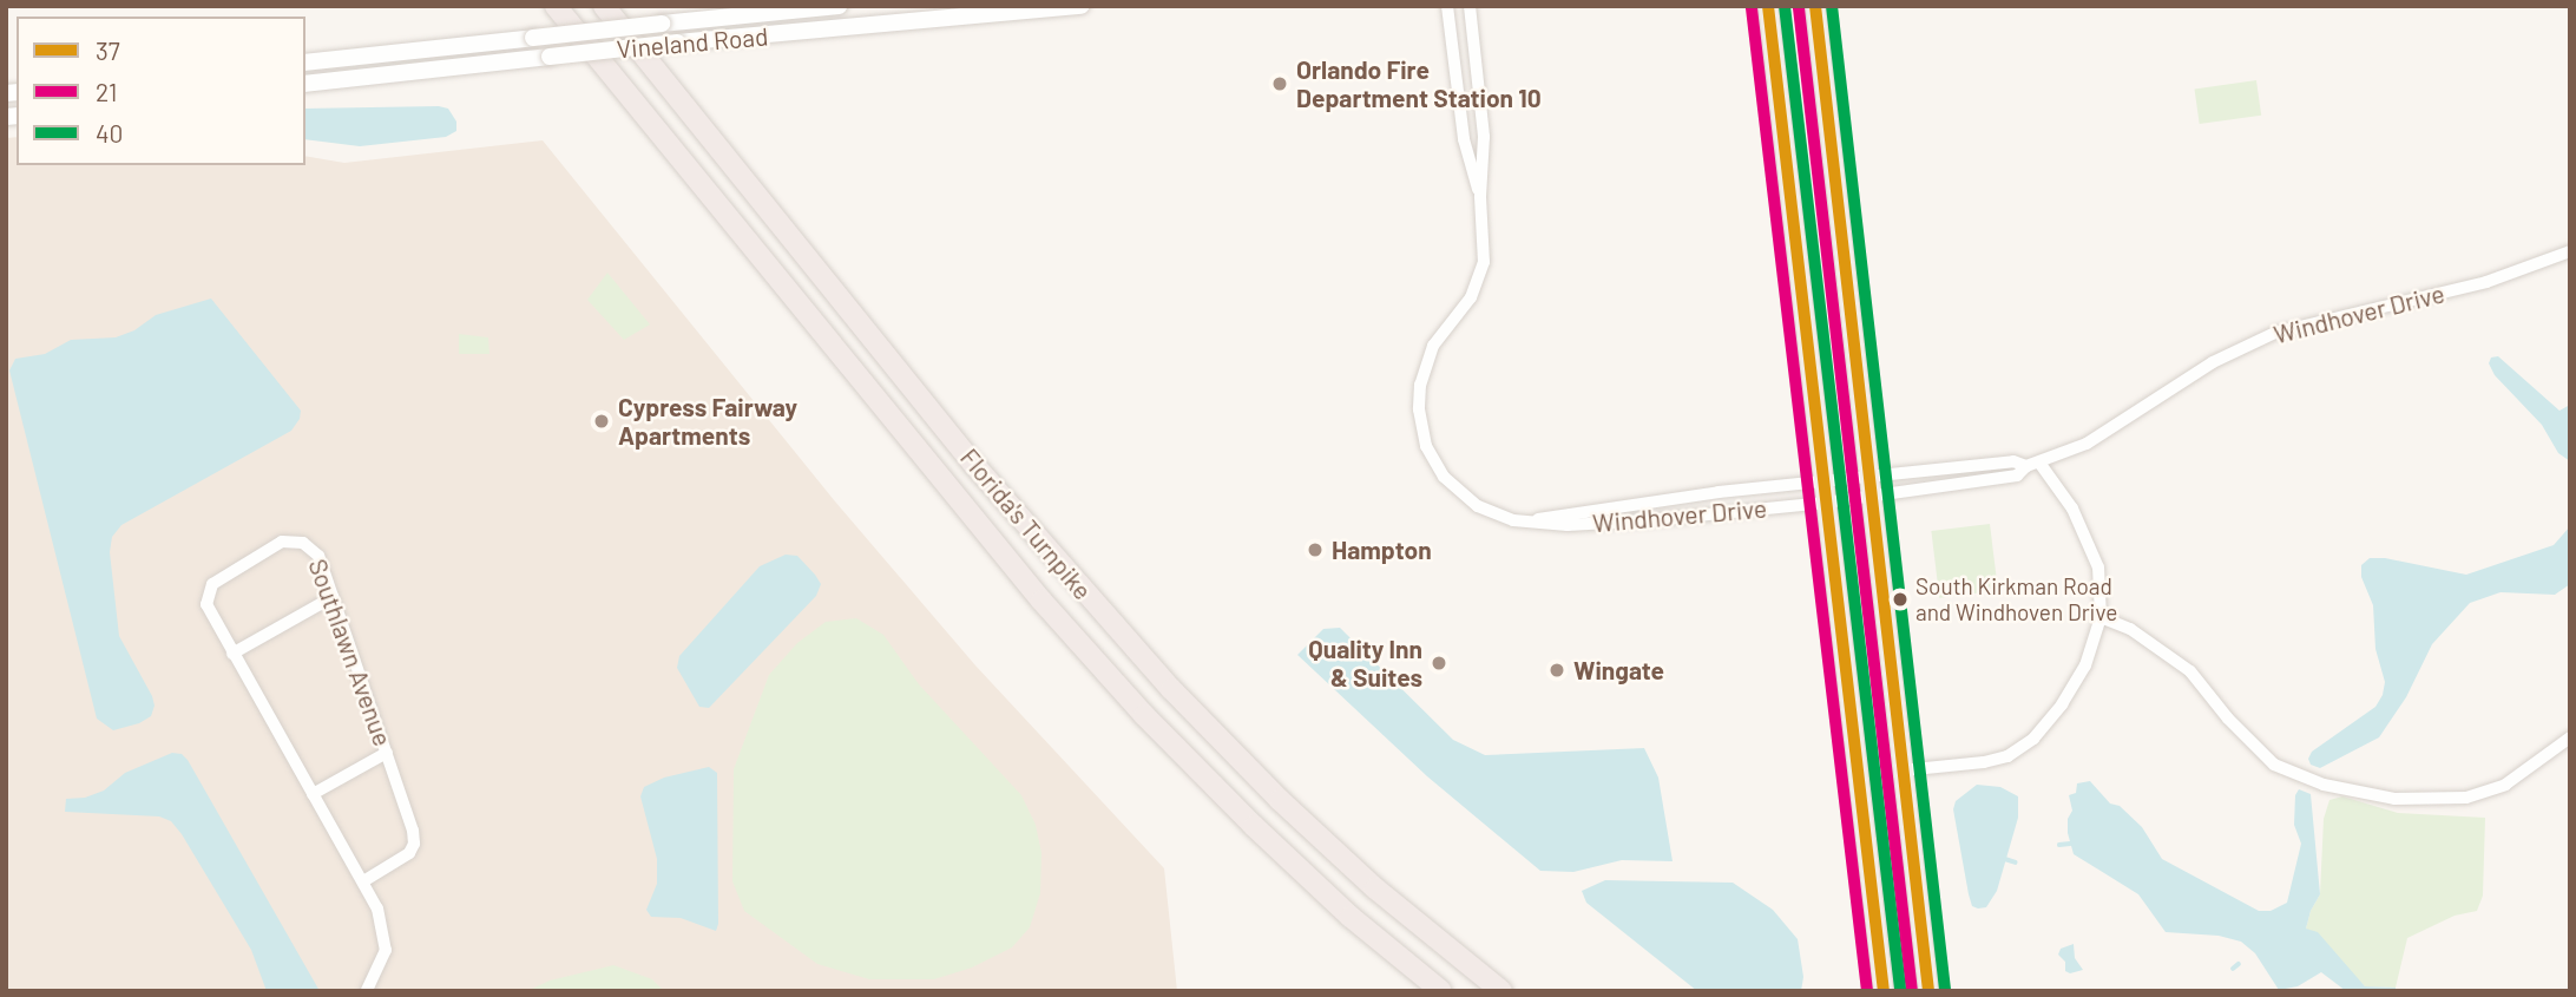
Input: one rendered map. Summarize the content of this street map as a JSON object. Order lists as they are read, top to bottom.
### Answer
{
  "streets": {
    "highway": ["Florida's Turnpike"],
    "street": ["Vineland Road", "Windhover Drive", "Southlawn Avenue"]
  },
  "places": [
    "Orlando Fire Department Station 10",
    "Cypress Fairway Apartments",
    "Hampton",
    "South Kirkman Road and Windhoven Drive",
    "Quality Inn & Suites",
    "Wingate"
  ],
  "lines": ["transit line 37", "transit line 40", "transit line 21"],
  "legend": ["37", "21", "40"]
}
